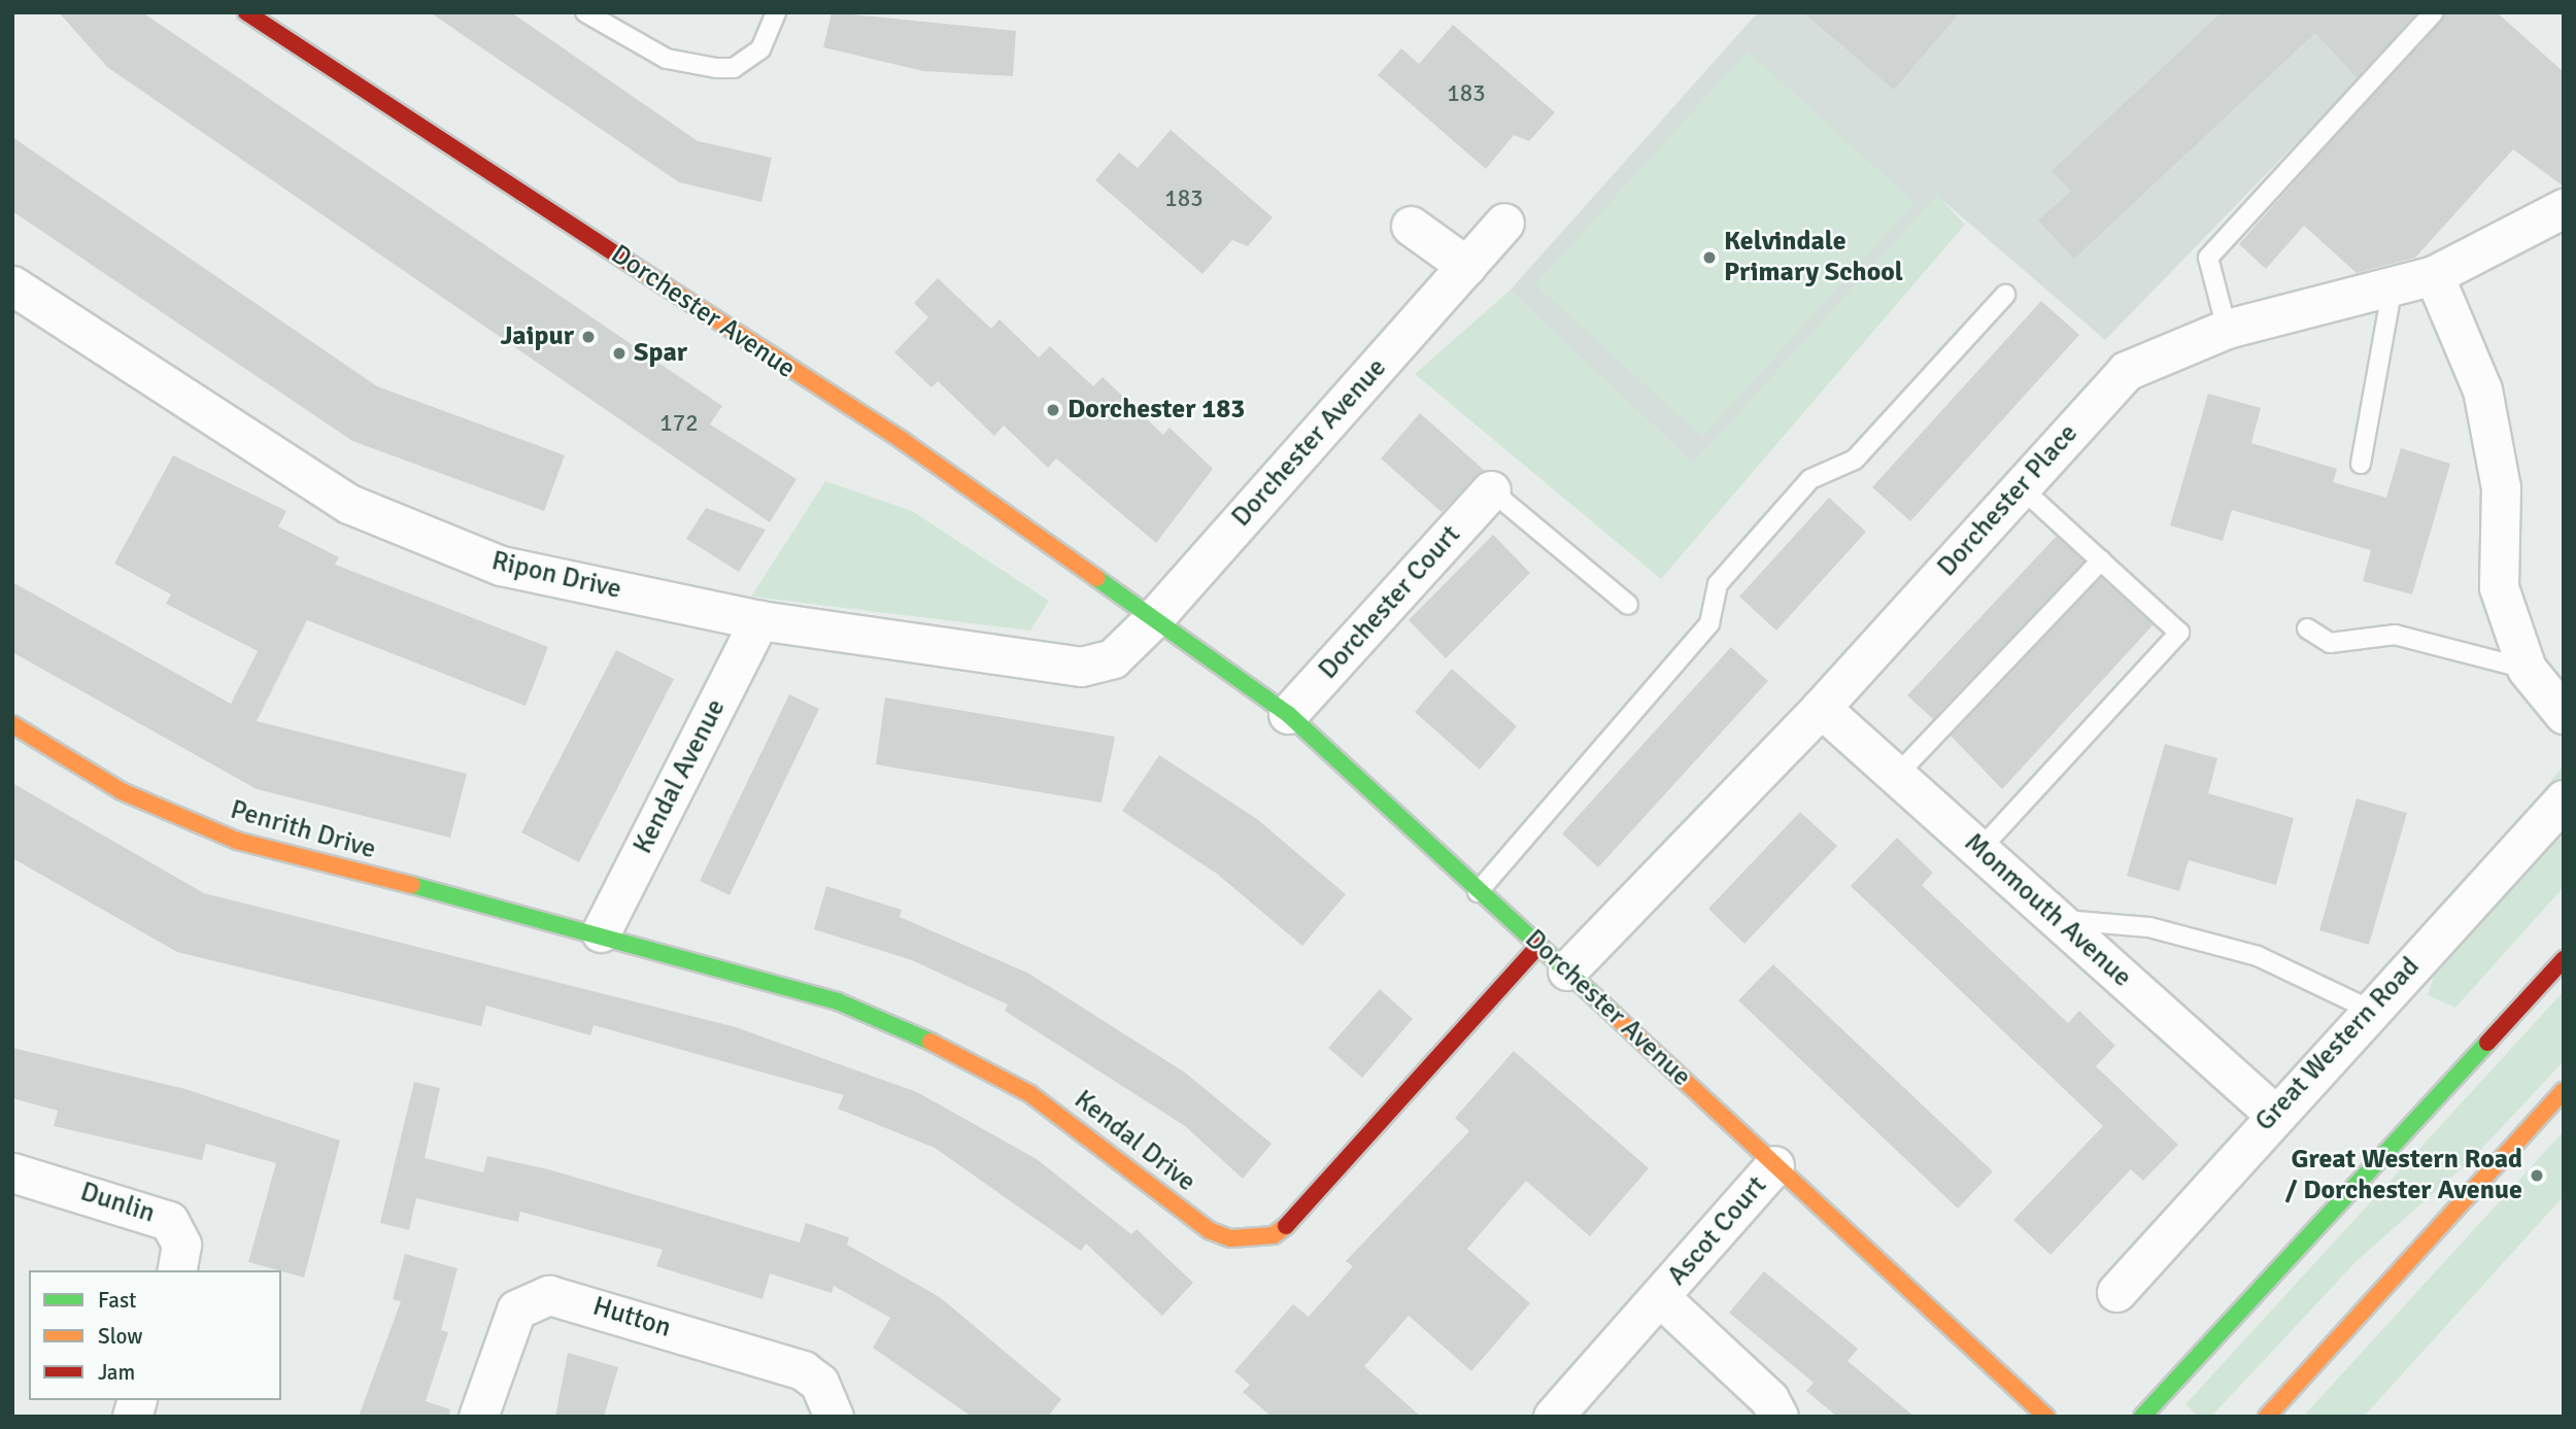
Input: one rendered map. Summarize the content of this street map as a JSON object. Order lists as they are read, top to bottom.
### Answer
{
  "streets": {
    "street": [
      "Dorchester Avenue",
      "Dorchester Place",
      "Ripon Drive",
      "Dorchester Court",
      "Kendal Avenue",
      "Penrith Drive",
      "Monmouth Avenue",
      "Great Western Road",
      "Kendal Drive",
      "Dunlin",
      "Ascot Court",
      "Hutton"
    ]
  },
  "crossings": [
    ["Dorchester Avenue", "Dorchester Place"],
    ["Dorchester Avenue", "Ripon Drive"],
    ["Dorchester Avenue", "Dorchester Court"],
    ["Dorchester Avenue", "Kendal Drive"],
    ["Dorchester Avenue", "Ascot Court"],
    ["Dorchester Place", "Monmouth Avenue"],
    ["Ripon Drive", "Kendal Avenue"],
    ["Kendal Avenue", "Penrith Drive"],
    ["Kendal Avenue", "Kendal Drive"],
    ["Penrith Drive", "Kendal Drive"],
    ["Monmouth Avenue", "Great Western Road"]
  ],
  "places": [
    "Kelvindale Primary School",
    "Jaipur",
    "Spar",
    "Dorchester 183",
    "Great Western Road / Dorchester Avenue"
  ],
  "house_numbers": ["183", "183", "172"],
  "legend": ["Fast", "Slow", "Jam"]
}
